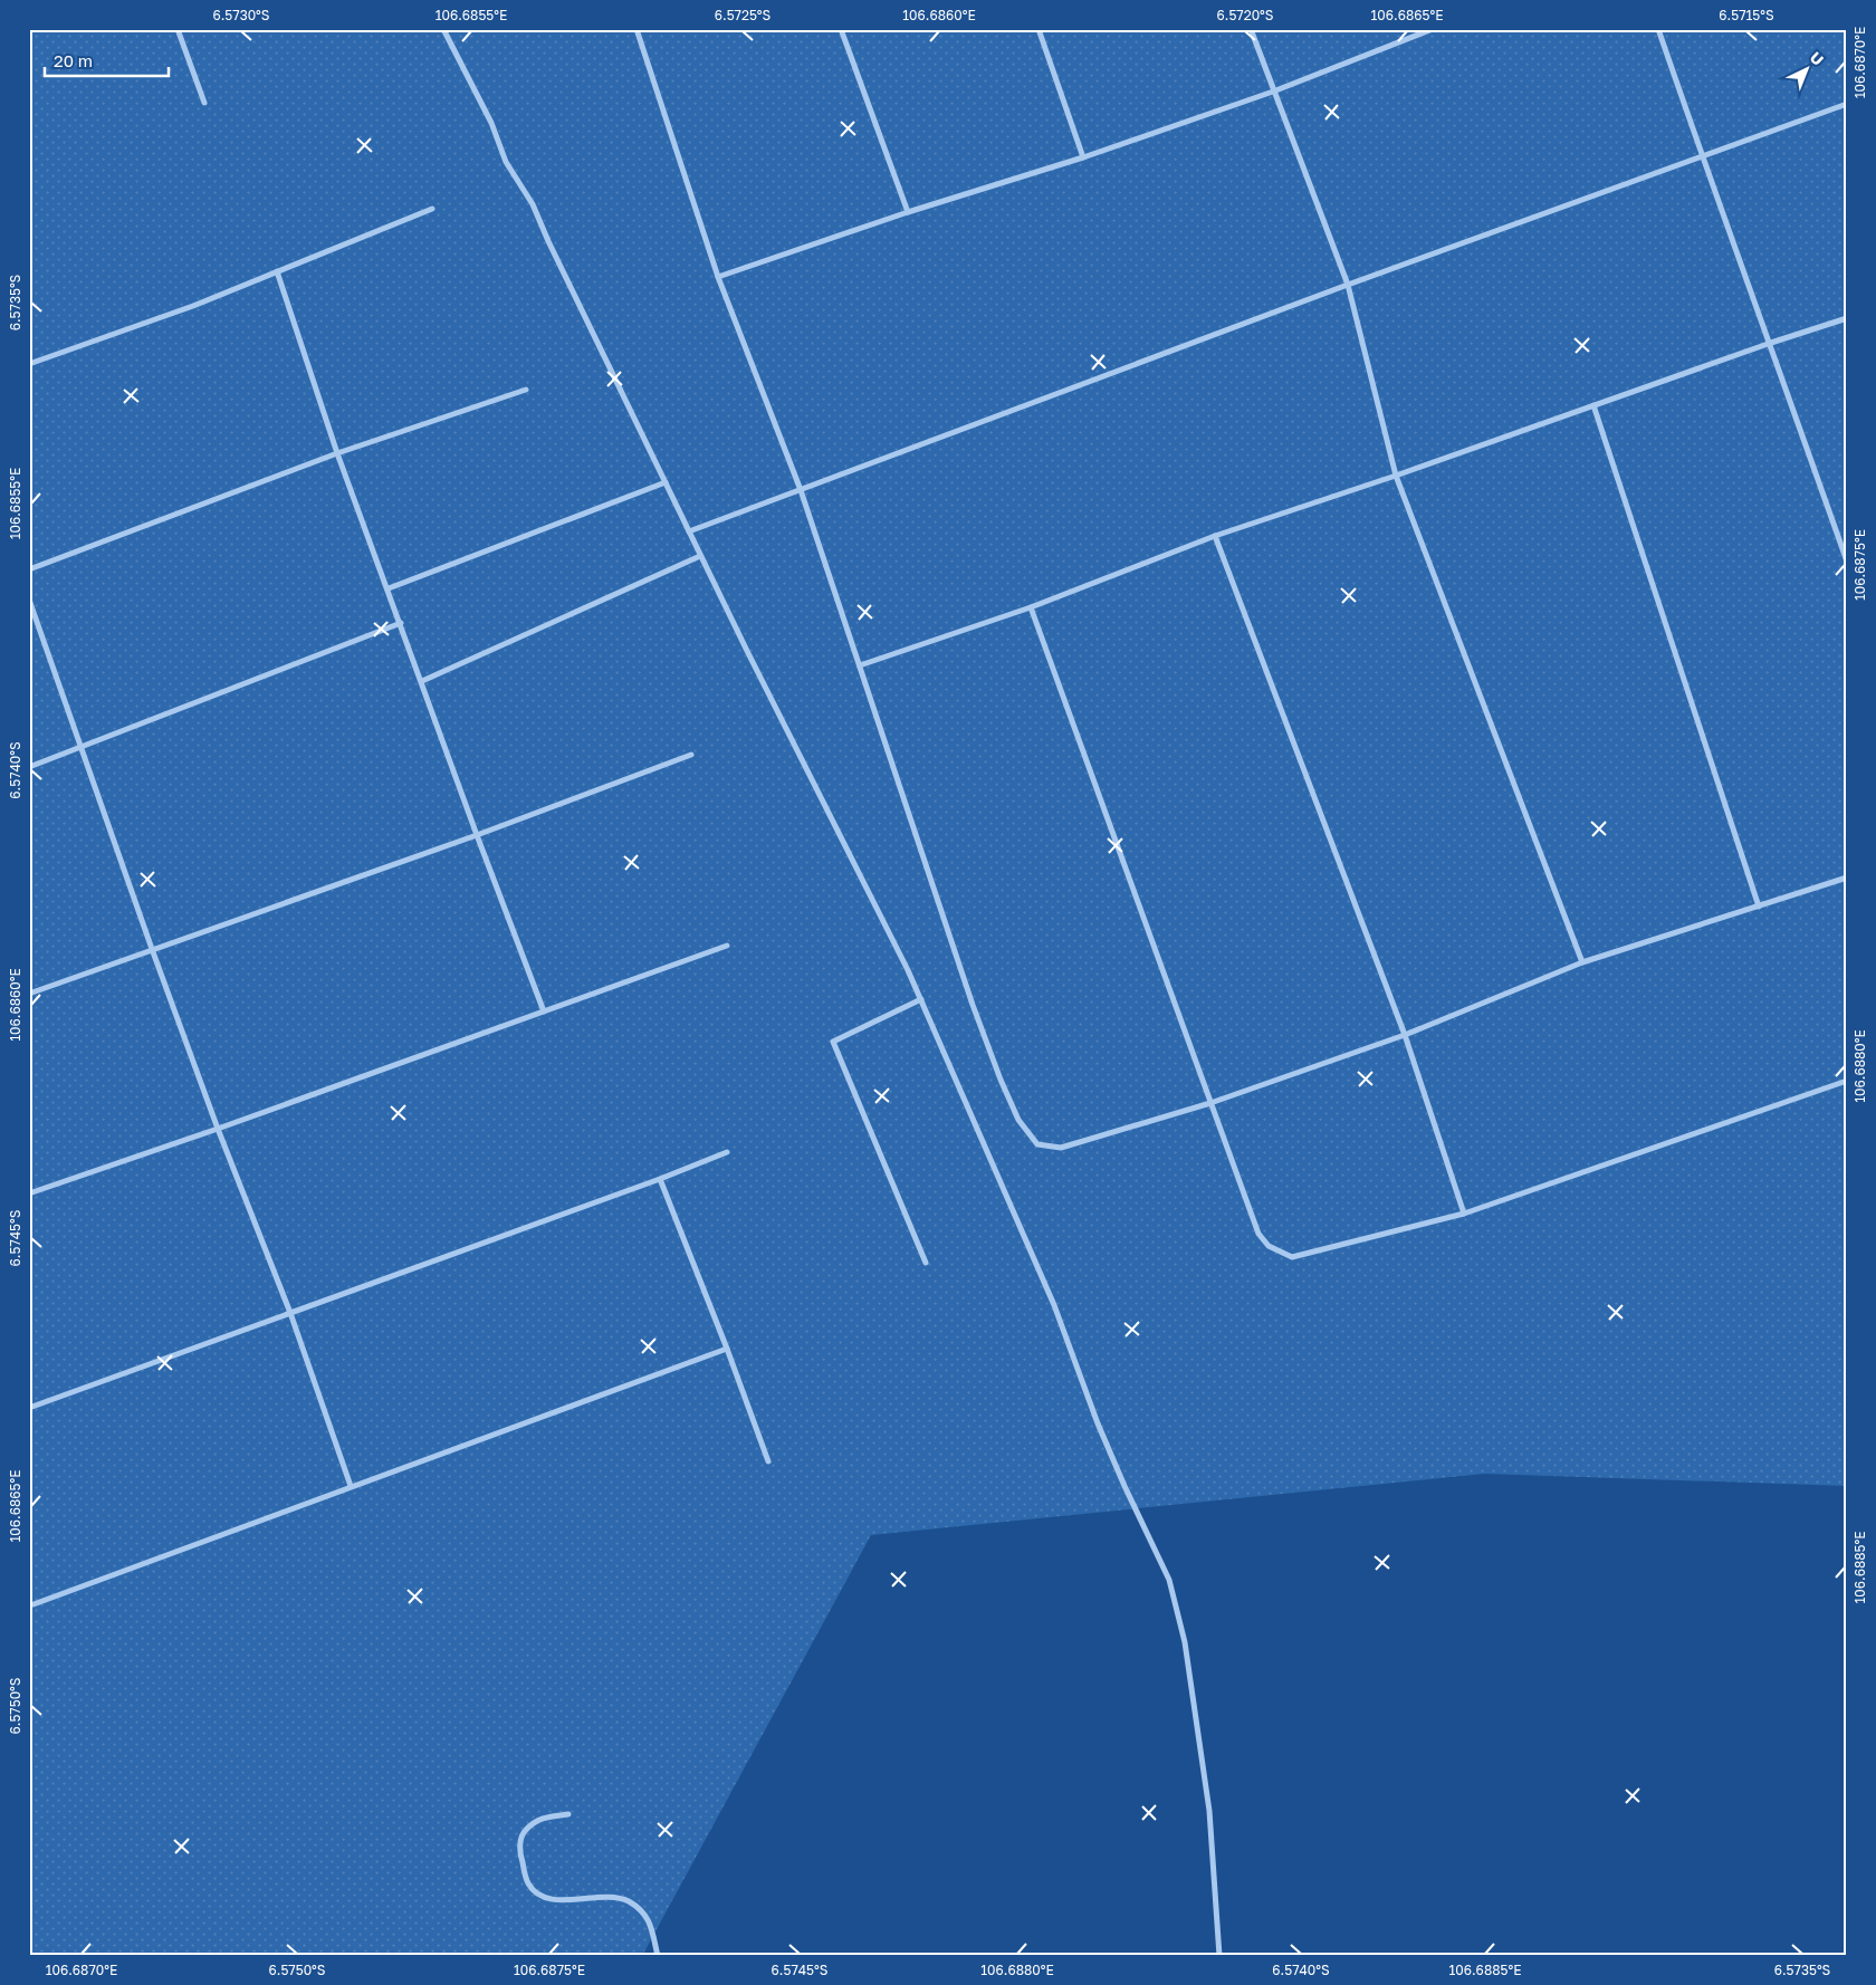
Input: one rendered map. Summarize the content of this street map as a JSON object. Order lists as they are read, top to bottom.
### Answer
{
  "scale_bar": "20 m",
  "north": "top right",
  "coordinates": [
    "6.5730°S",
    "106.6855°E",
    "6.5725°S",
    "106.6860°E",
    "6.5720°S",
    "106.6865°E",
    "6.5715°S",
    "106.6870°E",
    "6.5735°S",
    "106.6875°E",
    "6.5740°S",
    "106.6880°E",
    "6.5745°S",
    "106.6885°E",
    "6.5750°S"
  ]
}
